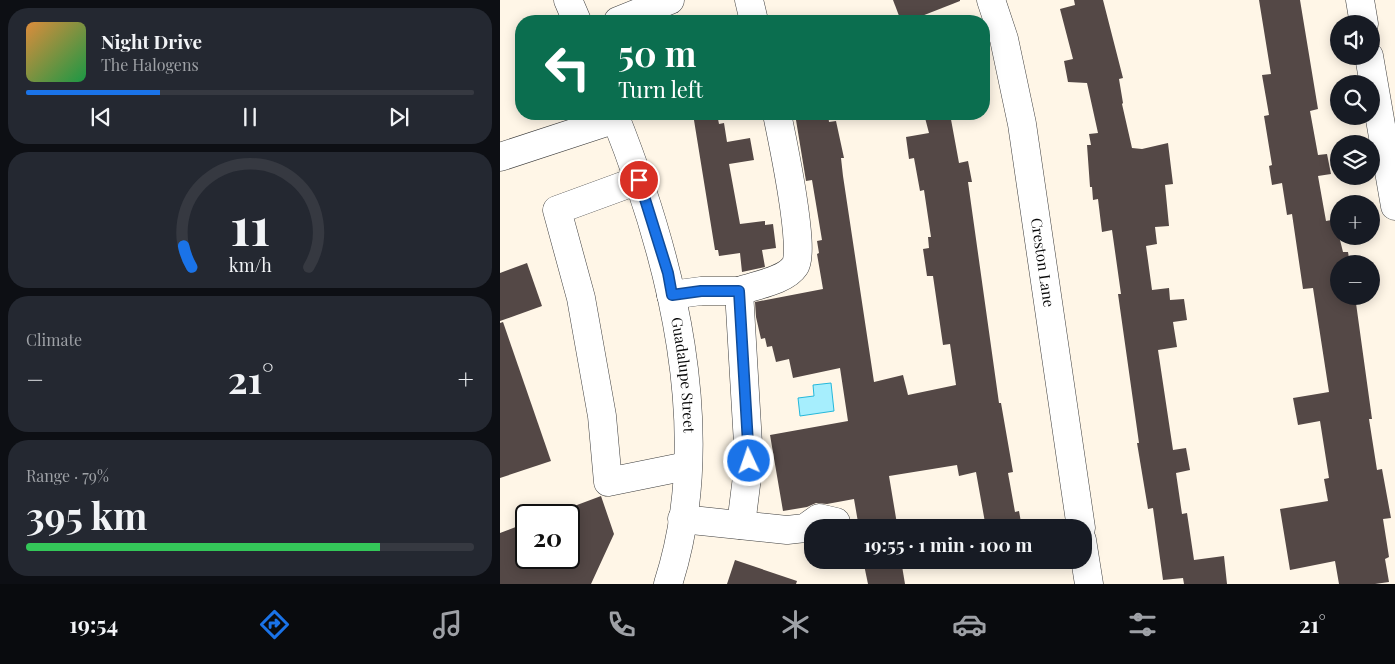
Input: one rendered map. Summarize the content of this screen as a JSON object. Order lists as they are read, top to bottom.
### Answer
{
  "streets": {
    "street": ["Creston Lane", "Guadalupe Street"]
  },
  "page": {
    "map_buttons": ["+", "−"],
    "turn": ["50 m", "Turn left"],
    "song": ["Night Drive", "The Halogens"],
    "tile": [
      "Climate",
      ["Range · 79%", "395 km"]
    ],
    "heat": ["−", "21°", "+"],
    "limit": "20",
    "trip": "19:55 · 1 min · 100 m",
    "tabs": ["19:54", "21°"],
    "gauge": ["11", "km/h"]
  }
}
